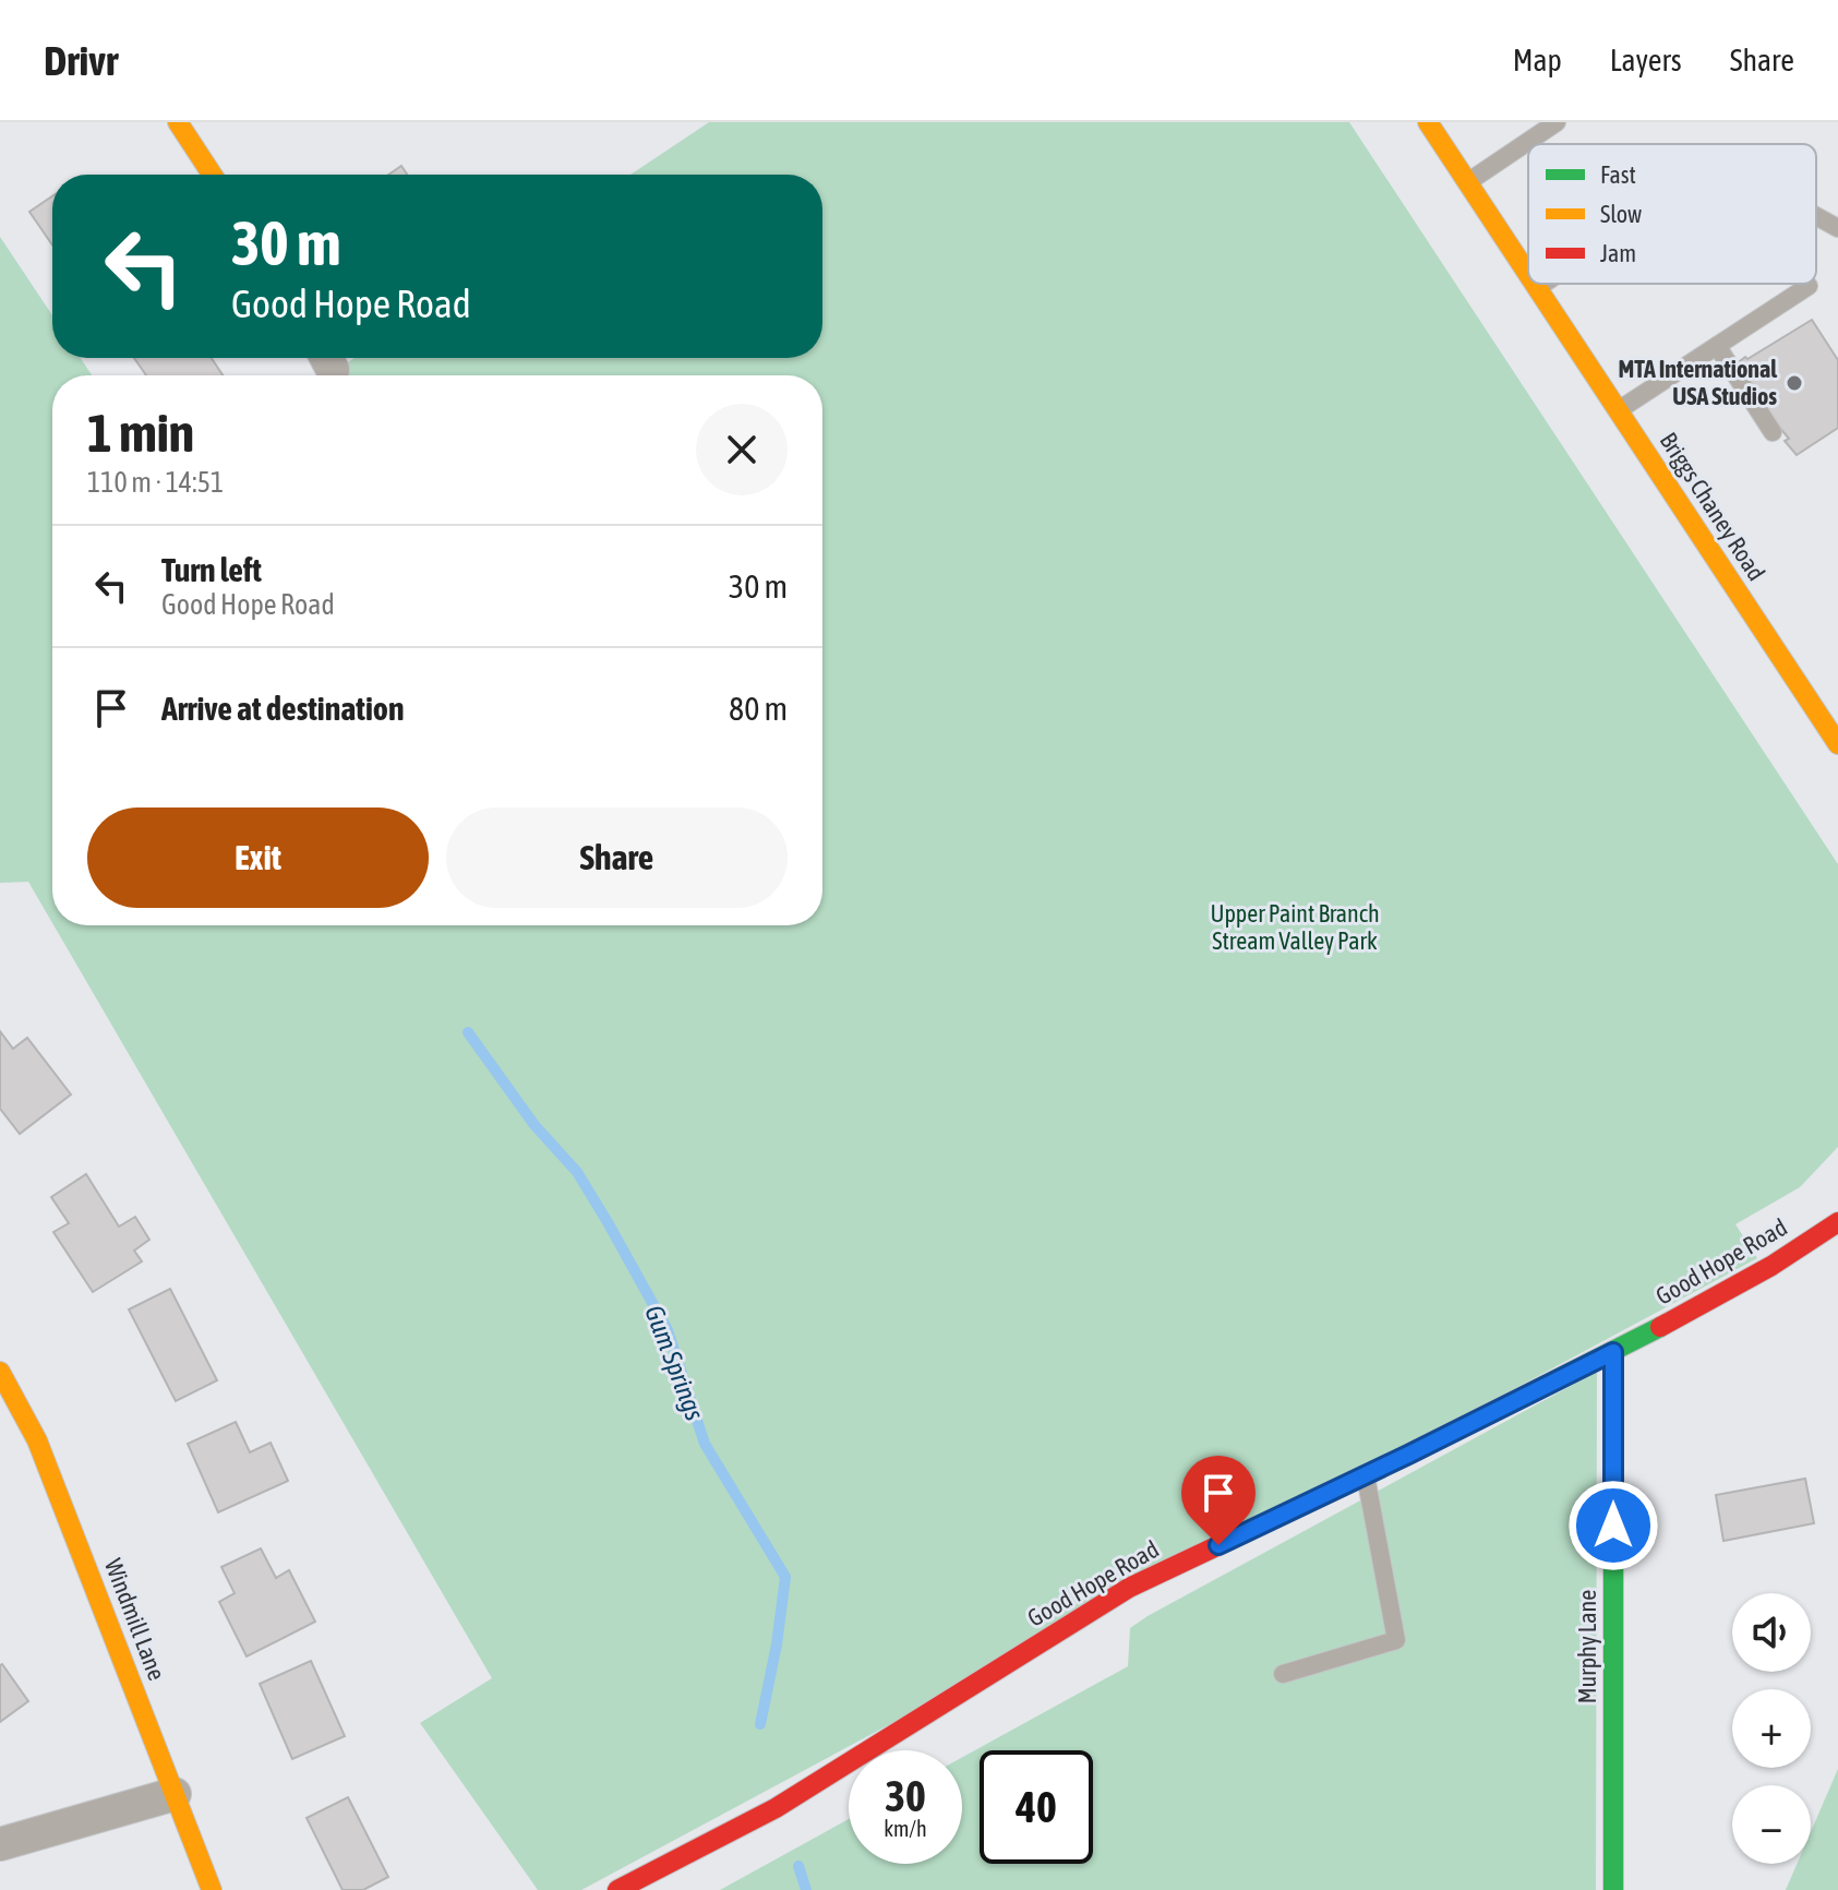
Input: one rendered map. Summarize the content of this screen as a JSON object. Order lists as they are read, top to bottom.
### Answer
{
  "streets": {
    "street": [
      "Briggs Chaney Road",
      "Good Hope Road",
      "Windmill Lane",
      "Murphy Lane"
    ]
  },
  "crossings": [
    ["Good Hope Road", "Murphy Lane"]
  ],
  "water": ["Gum Springs"],
  "parks": ["Upper Paint Branch Stream Valley Park"],
  "places": ["MTA International USA Studios"],
  "legend": ["Fast", "Slow", "Jam"],
  "page": {
    "header": "Drivr",
    "nav": ["Map", "Layers", "Share"],
    "turn": ["30 m", "Good Hope Road"],
    "heading": ["1 min", "110 m · 14:51"],
    "list": [
      {
        "name": "Turn left",
        "note": "Good Hope Road",
        "value": "30 m"
      },
      {
        "name": "Arrive at destination",
        "value": "80 m"
      }
    ],
    "buttons": ["Exit", "Share"],
    "map_buttons": ["+", "−"],
    "speed": "30 km/h",
    "limit": "40"
  }
}
